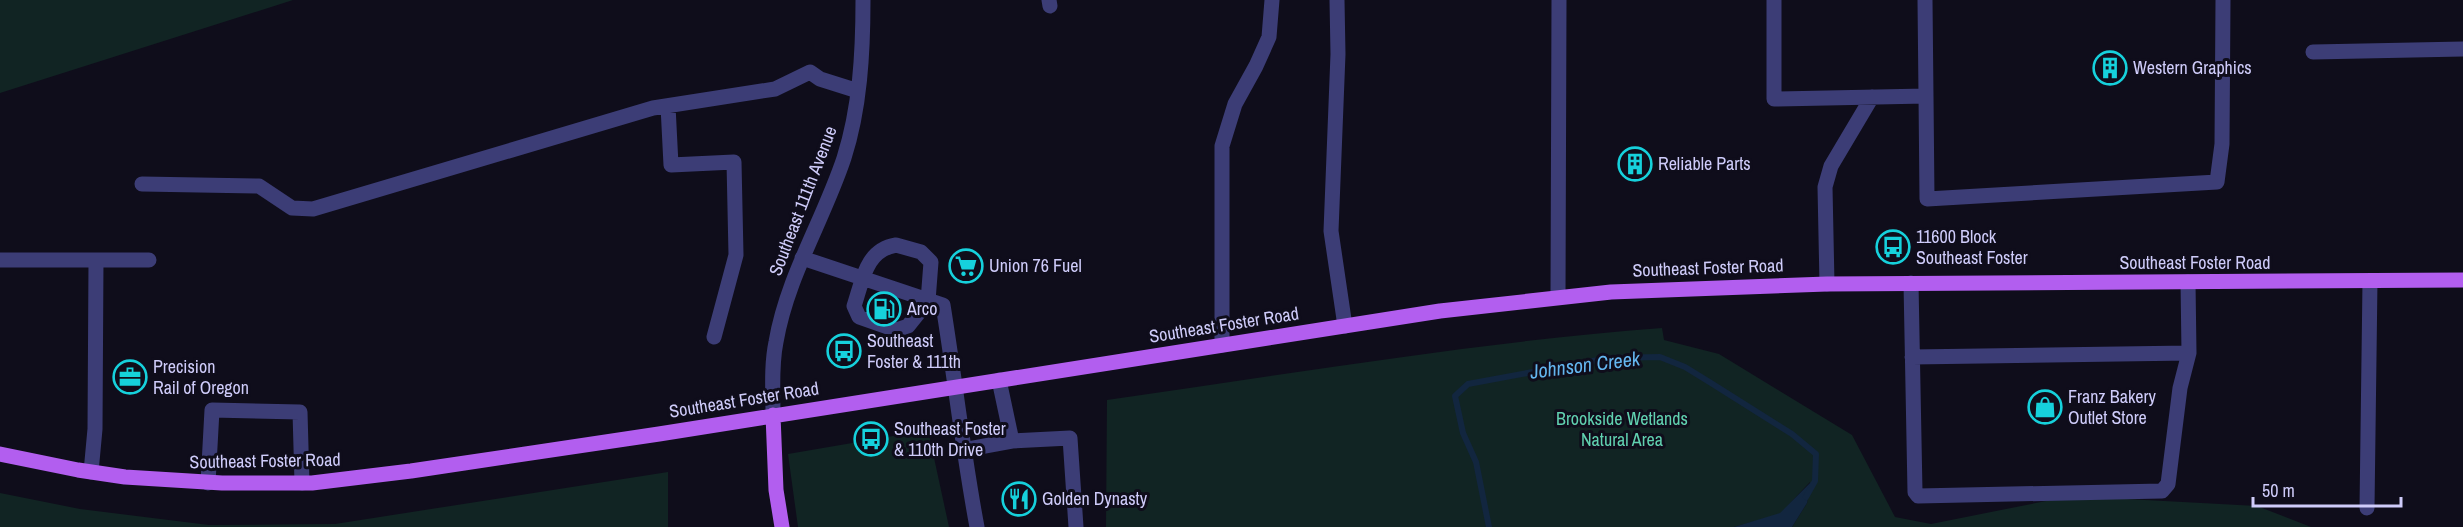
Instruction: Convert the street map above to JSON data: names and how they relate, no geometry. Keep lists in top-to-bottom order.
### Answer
{
  "streets": {
    "main road": ["Southeast Foster Road"],
    "street": ["Southeast 111th Avenue"]
  },
  "crossings": [
    ["Southeast 111th Avenue", "Southeast Foster Road"]
  ],
  "water": ["Johnson Creek"],
  "parks": ["Brookside Wetlands Natural Area"],
  "places": {
    "building": ["Western Graphics", "Reliable Parts"],
    "bus stop": ["11600 Block Southeast Foster", "Southeast Foster & 111th", "Southeast Foster & 110th Drive"],
    "supermarket": ["Union 76 Fuel"],
    "fuel station": ["Arco"],
    "office": ["Precision Rail of Oregon"],
    "shop": ["Franz Bakery Outlet Store"],
    "restaurant": ["Golden Dynasty"]
  },
  "scale_bar": "50 m"
}
